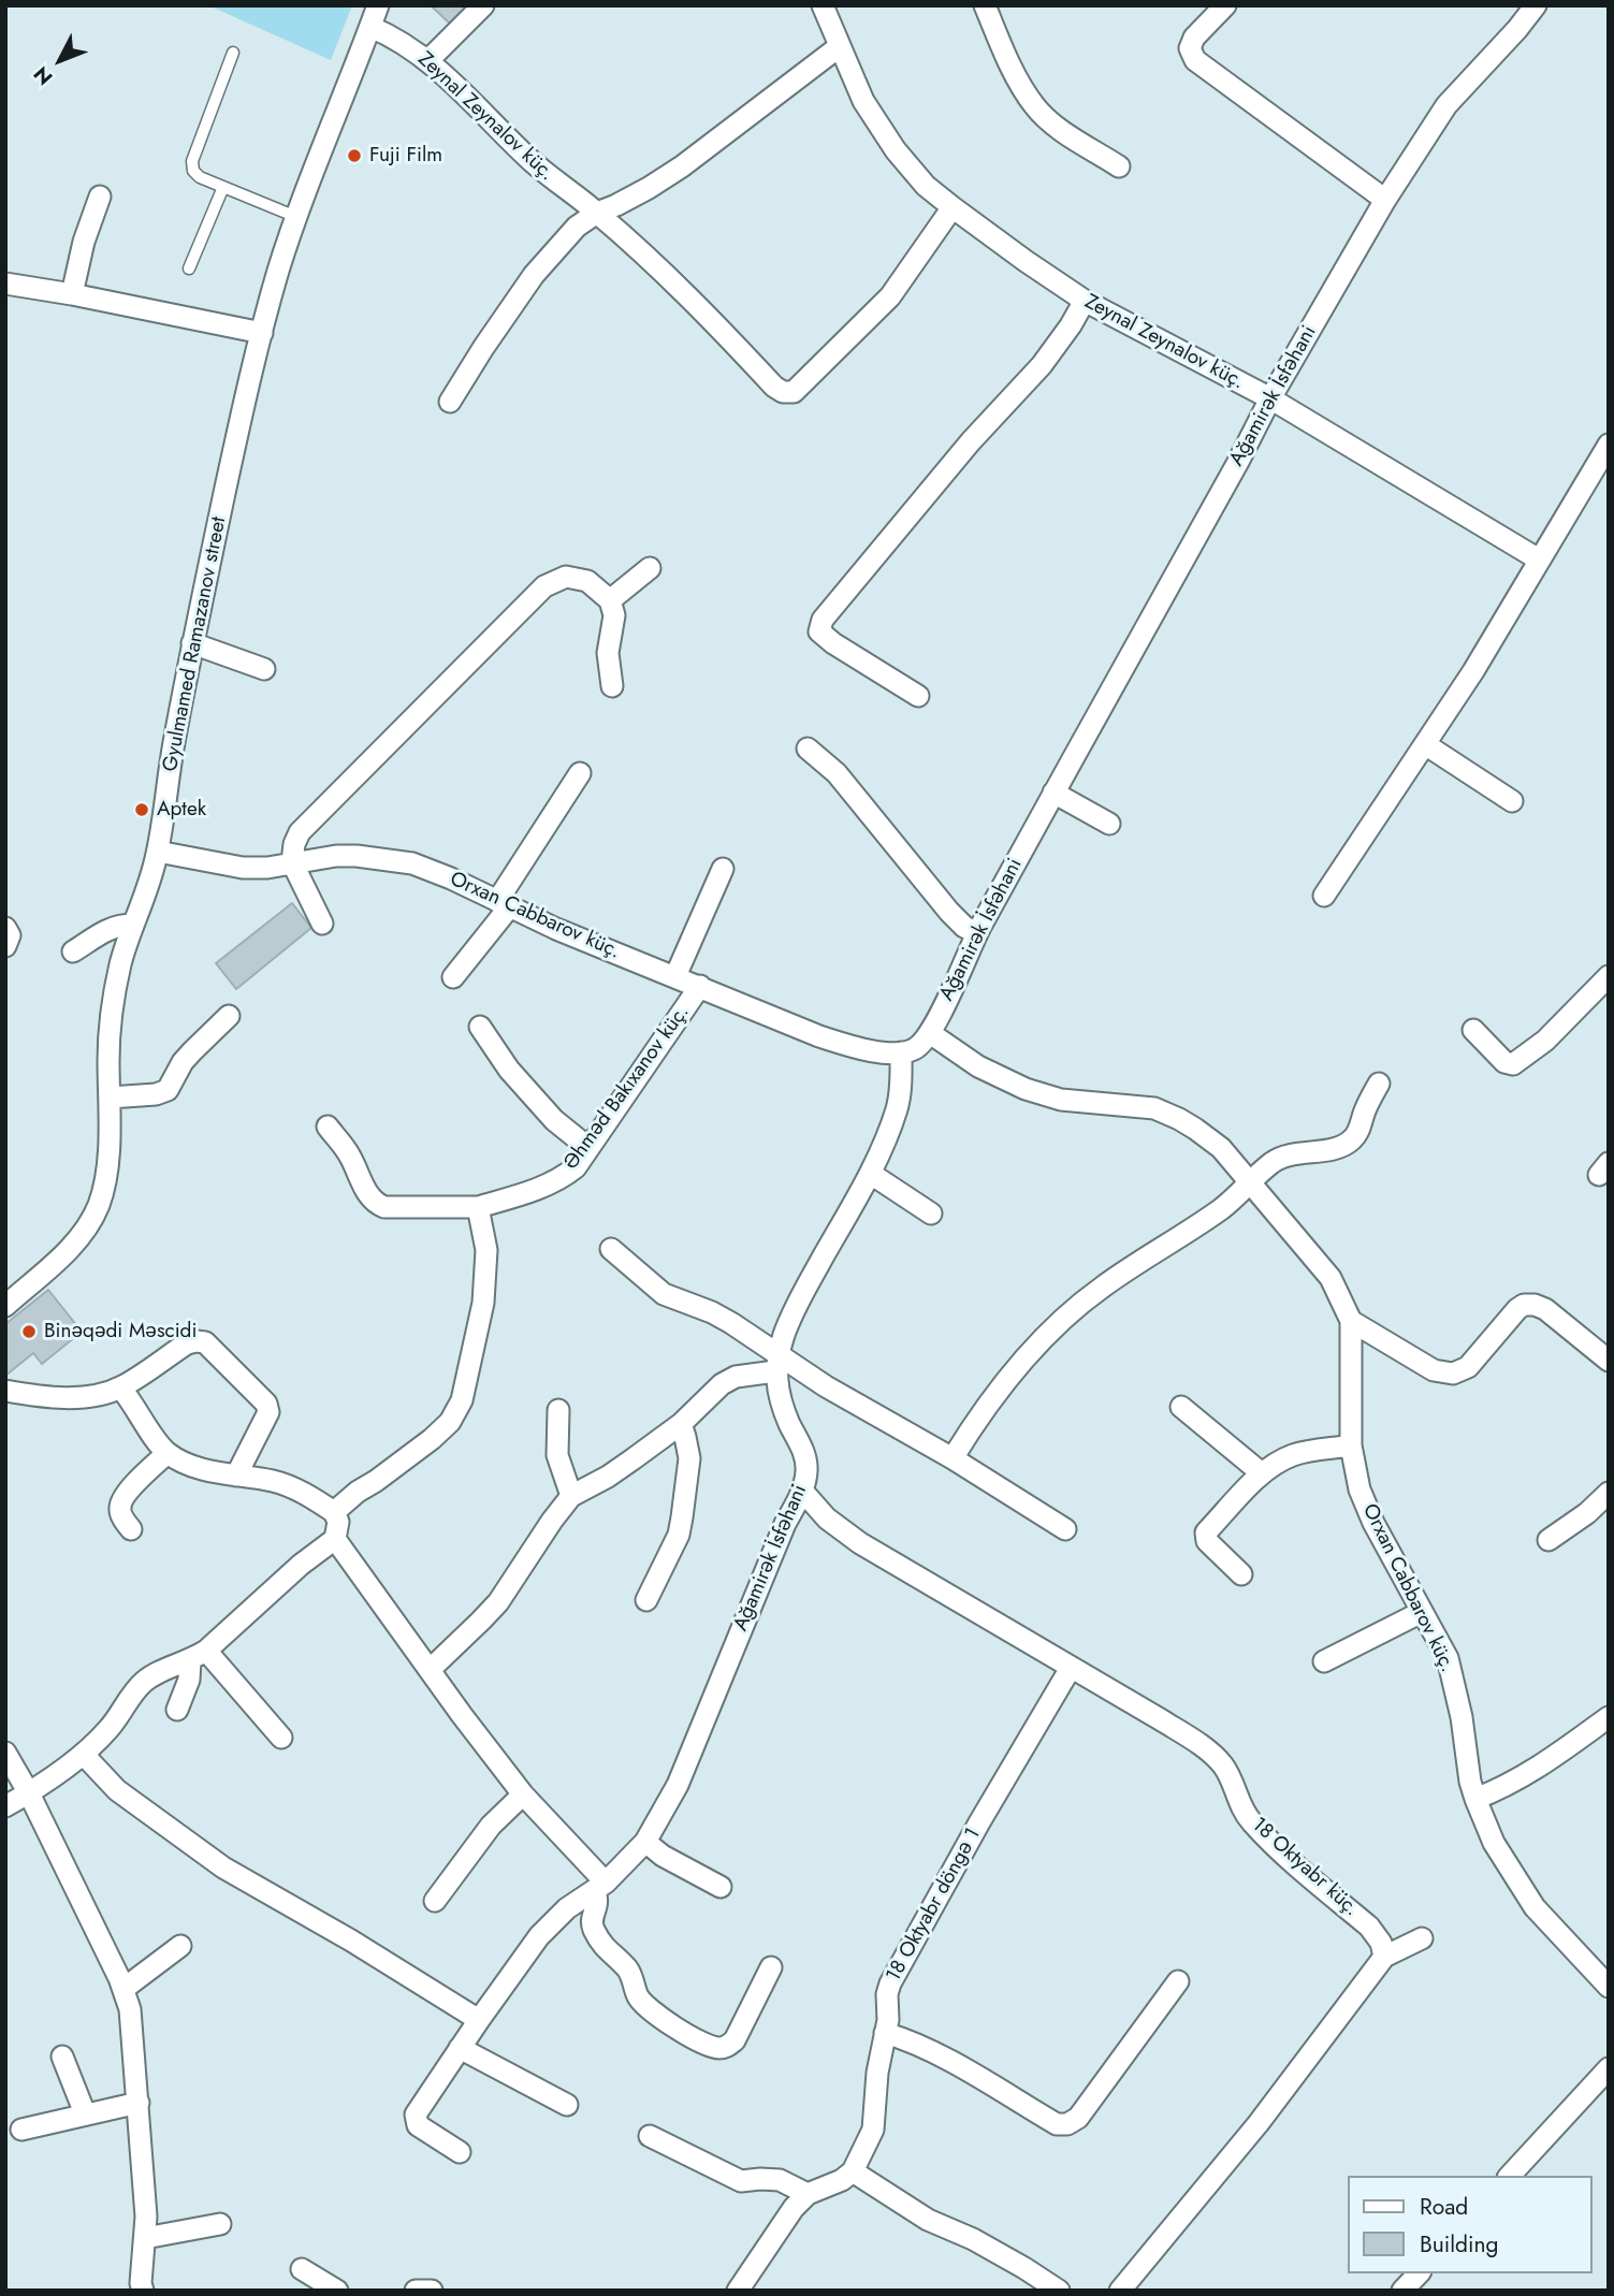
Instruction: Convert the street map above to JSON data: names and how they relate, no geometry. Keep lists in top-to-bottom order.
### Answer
{
  "streets": {
    "street": [
      "Zeynal Zeynalov küç.",
      "Ağamirək İsfəhani",
      "Gyulmamed Ramazanov street",
      "Orxan Cabbarov küç.",
      "Əhməd Bakıxanov küç.",
      "18 Oktyabr küç.",
      "18 Oktyabr döngə 1"
    ]
  },
  "crossings": [
    ["Zeynal Zeynalov küç.", "Ağamirək İsfəhani"],
    ["Zeynal Zeynalov küç.", "Gyulmamed Ramazanov street"],
    ["Ağamirək İsfəhani", "Orxan Cabbarov küç."],
    ["Ağamirək İsfəhani", "18 Oktyabr küç."],
    ["Gyulmamed Ramazanov street", "Orxan Cabbarov küç."],
    ["Orxan Cabbarov küç.", "Əhməd Bakıxanov küç."],
    ["18 Oktyabr küç.", "18 Oktyabr döngə 1"]
  ],
  "places": ["Fuji Film", "Aptek", "Binəqədi Məscidi"],
  "legend": ["Road", "Building"],
  "north": "bottom left"
}
